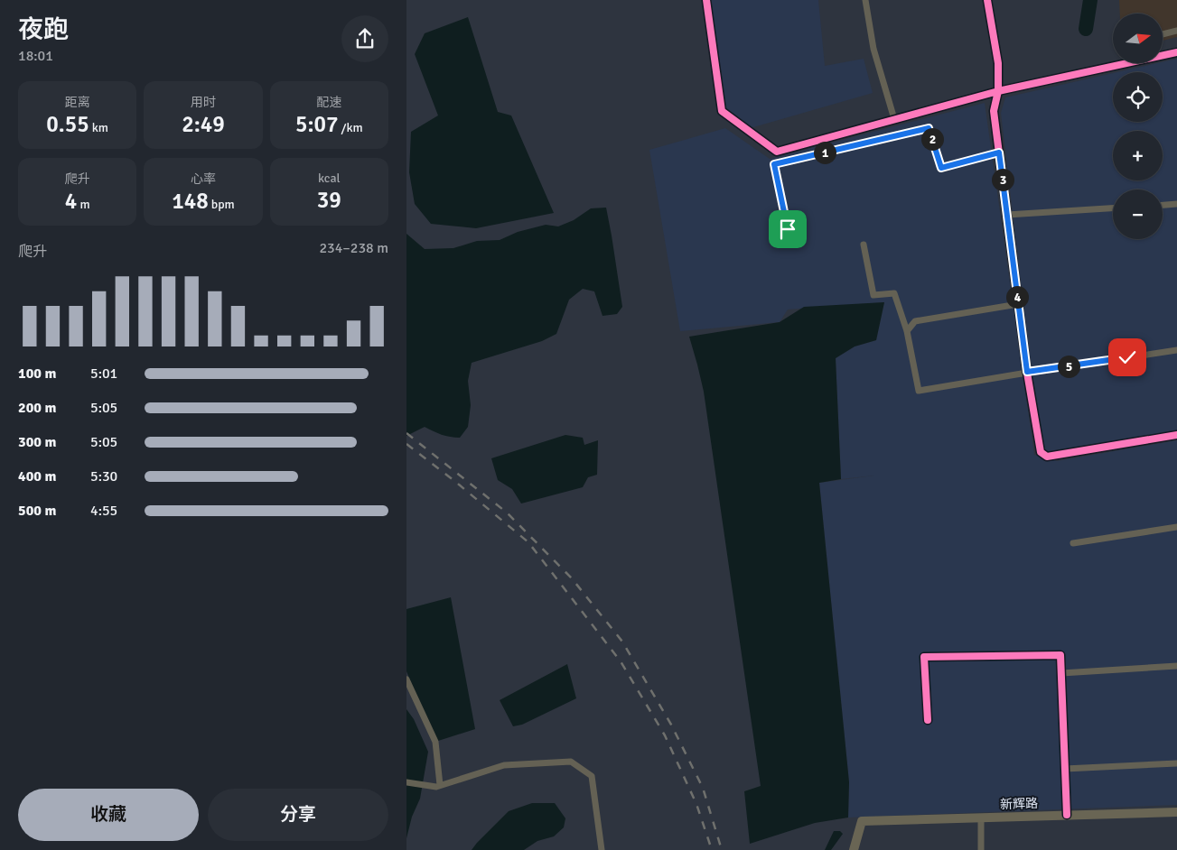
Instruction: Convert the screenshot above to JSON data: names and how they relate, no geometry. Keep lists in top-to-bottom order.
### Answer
{
  "streets": {
    "street": ["新辉路"]
  },
  "north": "right",
  "page": {
    "heading": ["夜跑", "18:01"],
    "map_buttons": ["+", "−"],
    "stats": [
      ["距离", "0.55 km"],
      ["用时", "2:49"],
      ["配速", "5:07 /km"],
      ["爬升", "4 m"],
      ["心率", "148 bpm"],
      ["kcal", "39"]
    ],
    "pins": [
      "2",
      "1",
      "3",
      "4",
      "5"
    ],
    "chart": ["爬升", "234–238 m"],
    "list": [
      {
        "name": "100 m",
        "note": "5:01"
      },
      {
        "name": "200 m",
        "note": "5:05"
      },
      {
        "name": "300 m",
        "note": "5:05"
      },
      {
        "name": "400 m",
        "note": "5:30"
      },
      {
        "name": "500 m",
        "note": "4:55"
      }
    ],
    "buttons": ["收藏", "分享"]
  }
}
